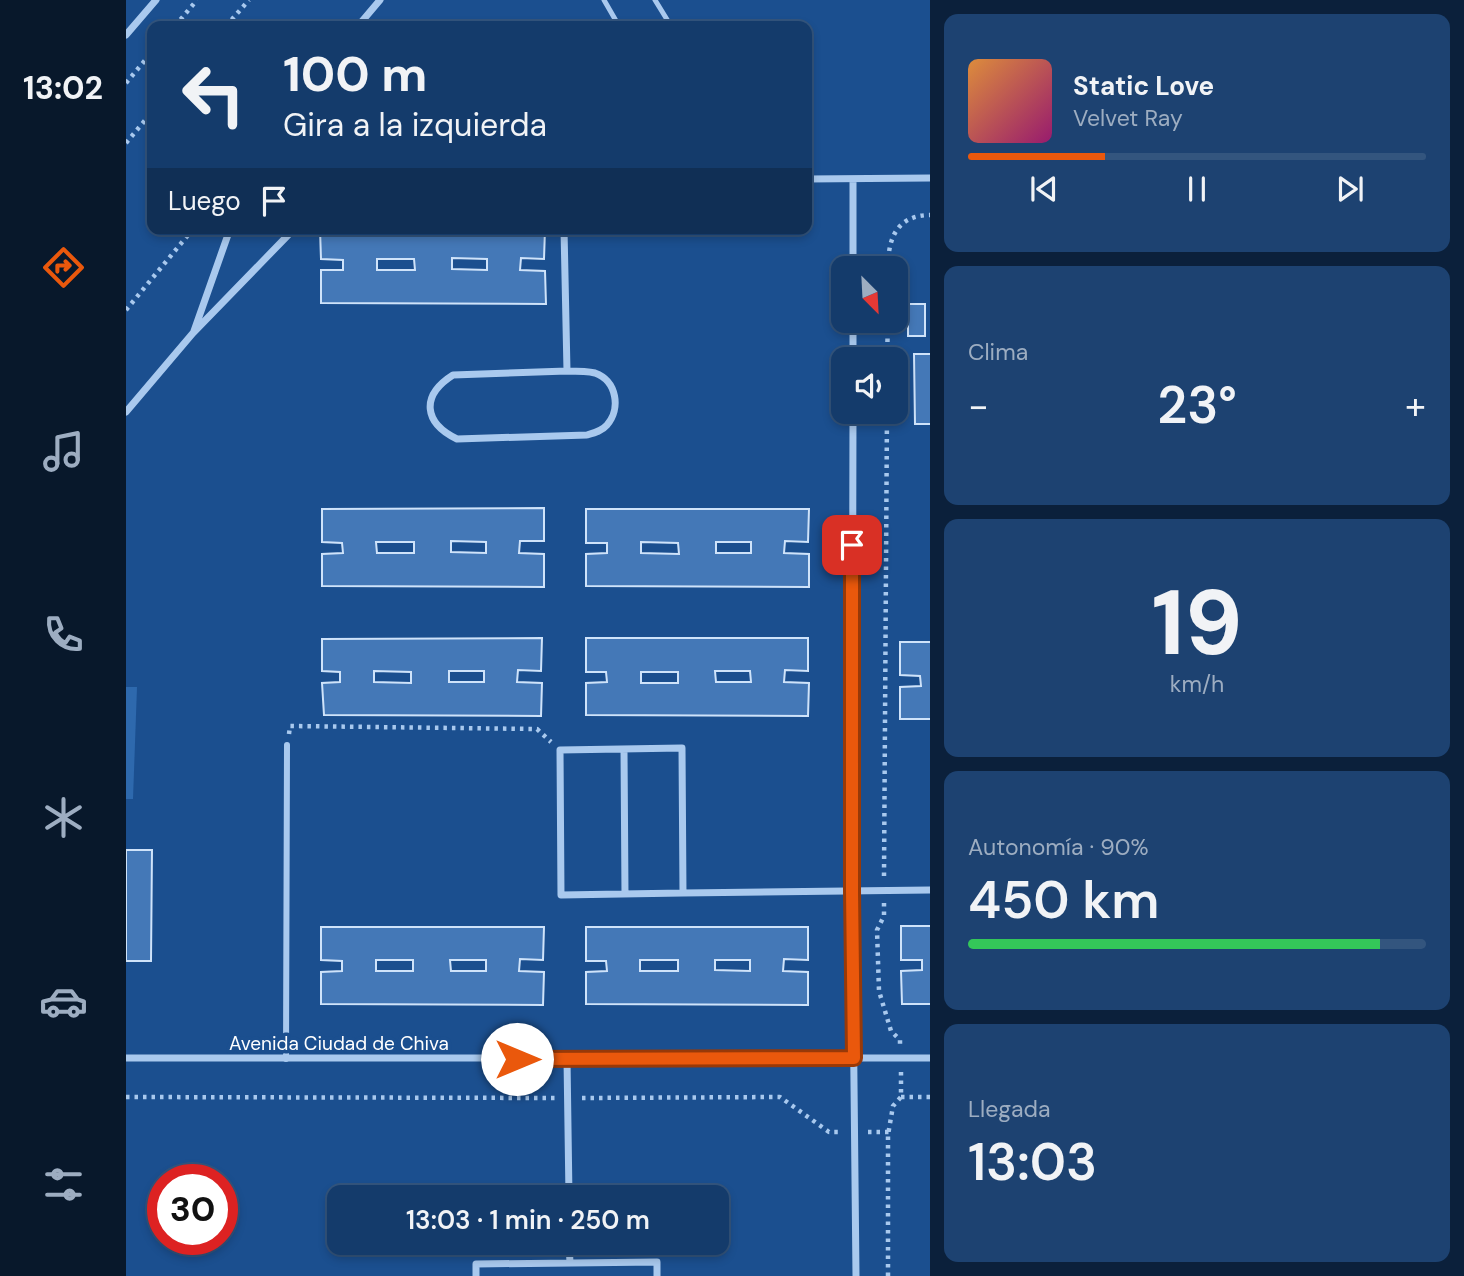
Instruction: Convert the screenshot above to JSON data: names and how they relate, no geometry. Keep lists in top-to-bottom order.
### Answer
{
  "streets": {
    "street": ["Avenida Ciudad de Chiva"]
  },
  "north": "bottom right",
  "page": {
    "tabs": "13:02",
    "turn": ["100 m", "Gira a la izquierda"],
    "song": ["Static Love", "Velvet Ray"],
    "then": "Luego",
    "tile": [
      "Clima",
      ["19", "km/h"],
      ["Autonomía · 90%", "450 km"],
      ["Llegada", "13:03"]
    ],
    "heat": ["−", "23°", "+"],
    "limit": "30",
    "trip": "13:03 · 1 min · 250 m"
  }
}
